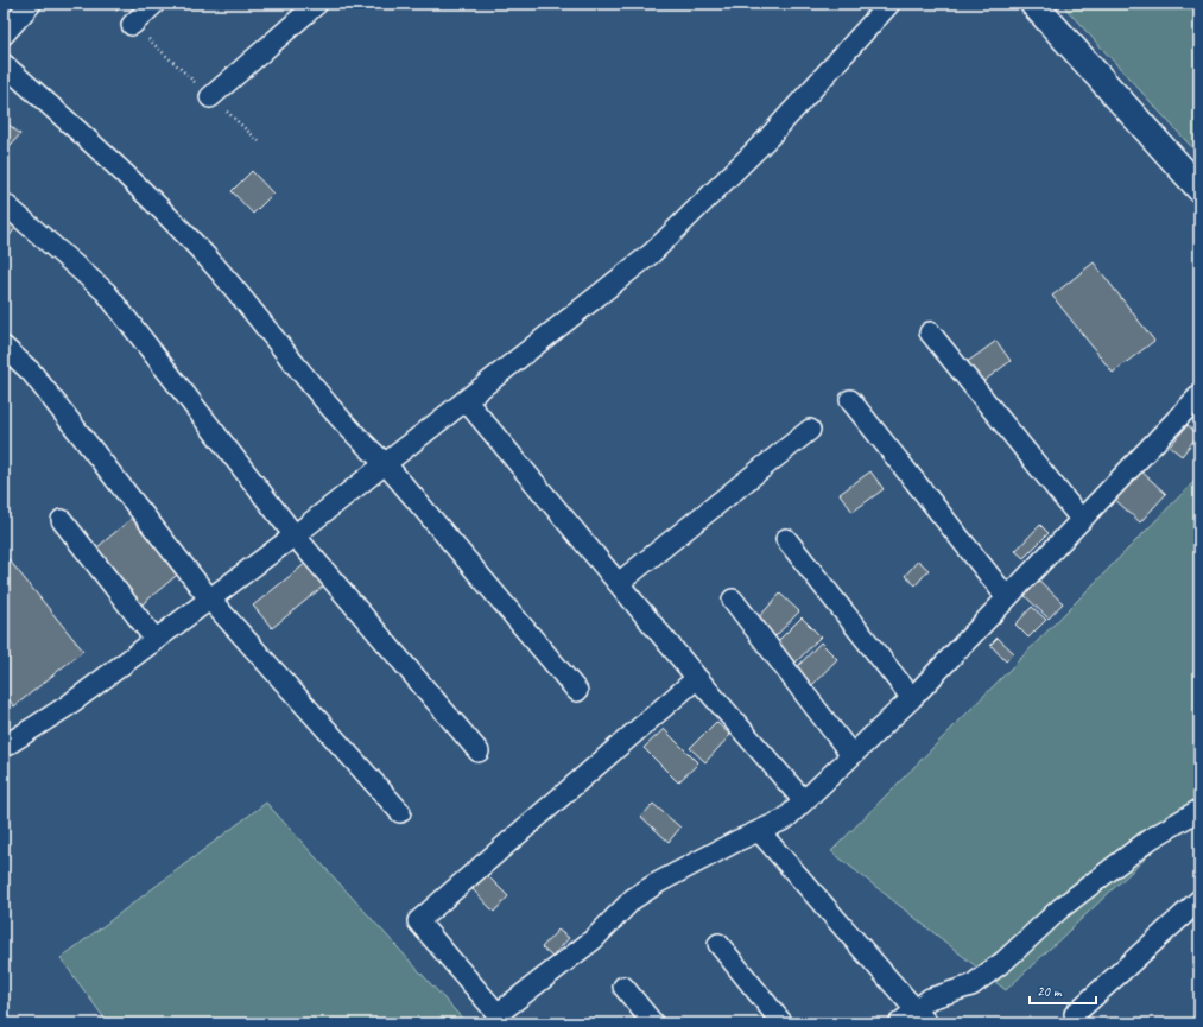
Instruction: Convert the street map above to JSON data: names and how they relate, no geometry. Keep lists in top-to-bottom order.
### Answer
{
  "scale_bar": "20 m"
}
